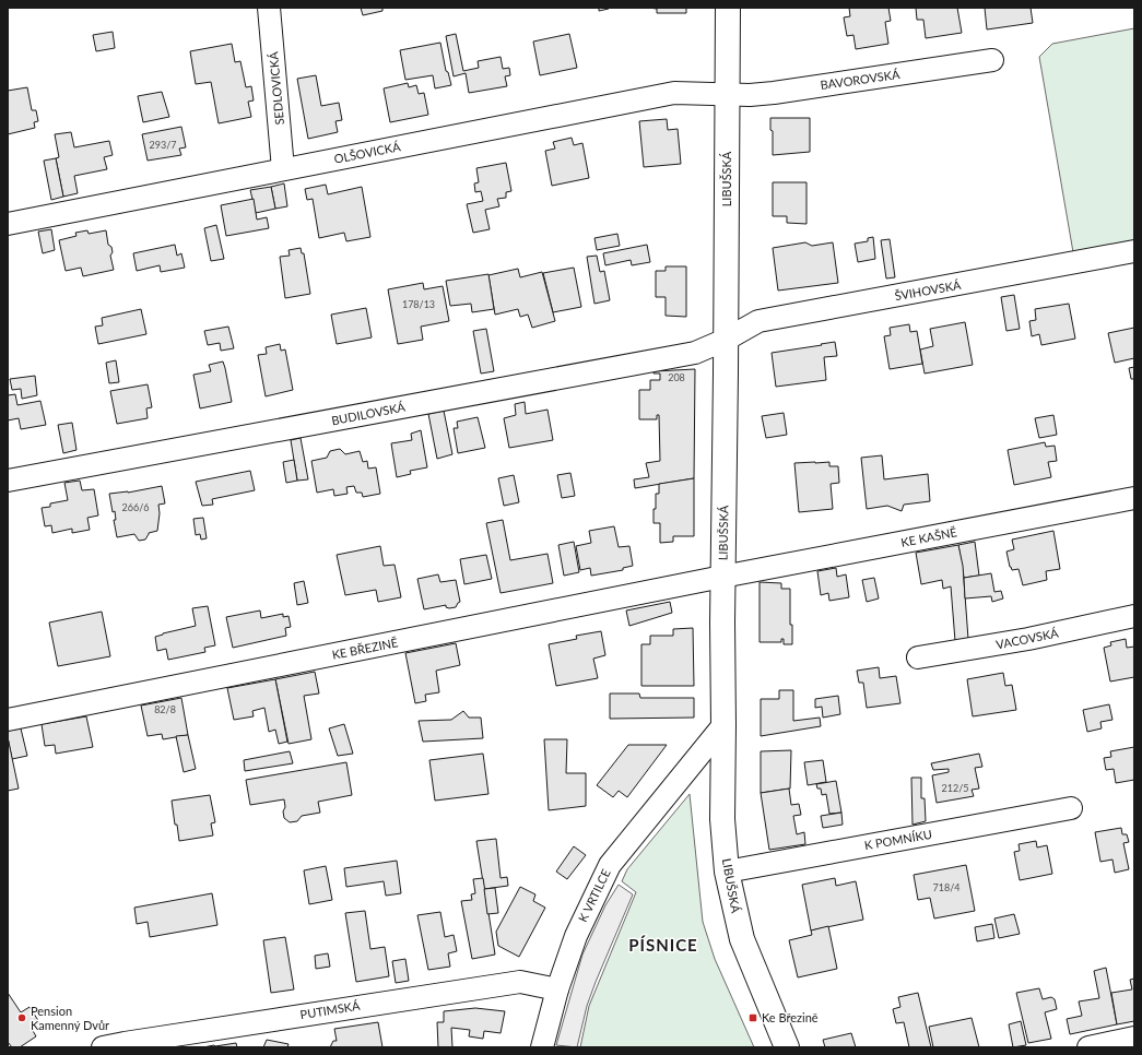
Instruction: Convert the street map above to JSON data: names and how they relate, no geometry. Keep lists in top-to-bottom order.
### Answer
{
  "streets": {
    "street": [
      "BAVOROVSKÁ",
      "SEDLOVICKÁ",
      "OLŠOVICKÁ",
      "LIBUŠSKÁ",
      "ŠVIHOVSKÁ",
      "BUDILOVSKÁ",
      "KE KAŠNĚ",
      "VACOVSKÁ",
      "KE BŘEZINĚ",
      "K POMNÍKU",
      "K VRTILCE",
      "PUTIMSKÁ"
    ]
  },
  "crossings": [
    ["BAVOROVSKÁ", "OLŠOVICKÁ"],
    ["BAVOROVSKÁ", "LIBUŠSKÁ"],
    ["SEDLOVICKÁ", "OLŠOVICKÁ"],
    ["OLŠOVICKÁ", "LIBUŠSKÁ"],
    ["LIBUŠSKÁ", "ŠVIHOVSKÁ"],
    ["LIBUŠSKÁ", "BUDILOVSKÁ"],
    ["LIBUŠSKÁ", "KE KAŠNĚ"],
    ["LIBUŠSKÁ", "KE BŘEZINĚ"],
    ["LIBUŠSKÁ", "K POMNÍKU"],
    ["LIBUŠSKÁ", "K VRTILCE"],
    ["ŠVIHOVSKÁ", "BUDILOVSKÁ"],
    ["KE KAŠNĚ", "KE BŘEZINĚ"],
    ["K VRTILCE", "PUTIMSKÁ"]
  ],
  "districts": ["PÍSNICE"],
  "places": {
    "other": ["Pension Kamenný Dvůr"],
    "transit": ["Ke Březině"]
  },
  "house_numbers": [
    "293/7",
    "178/13",
    "208",
    "266/6",
    "82/8",
    "212/5",
    "718/4"
  ]
}
